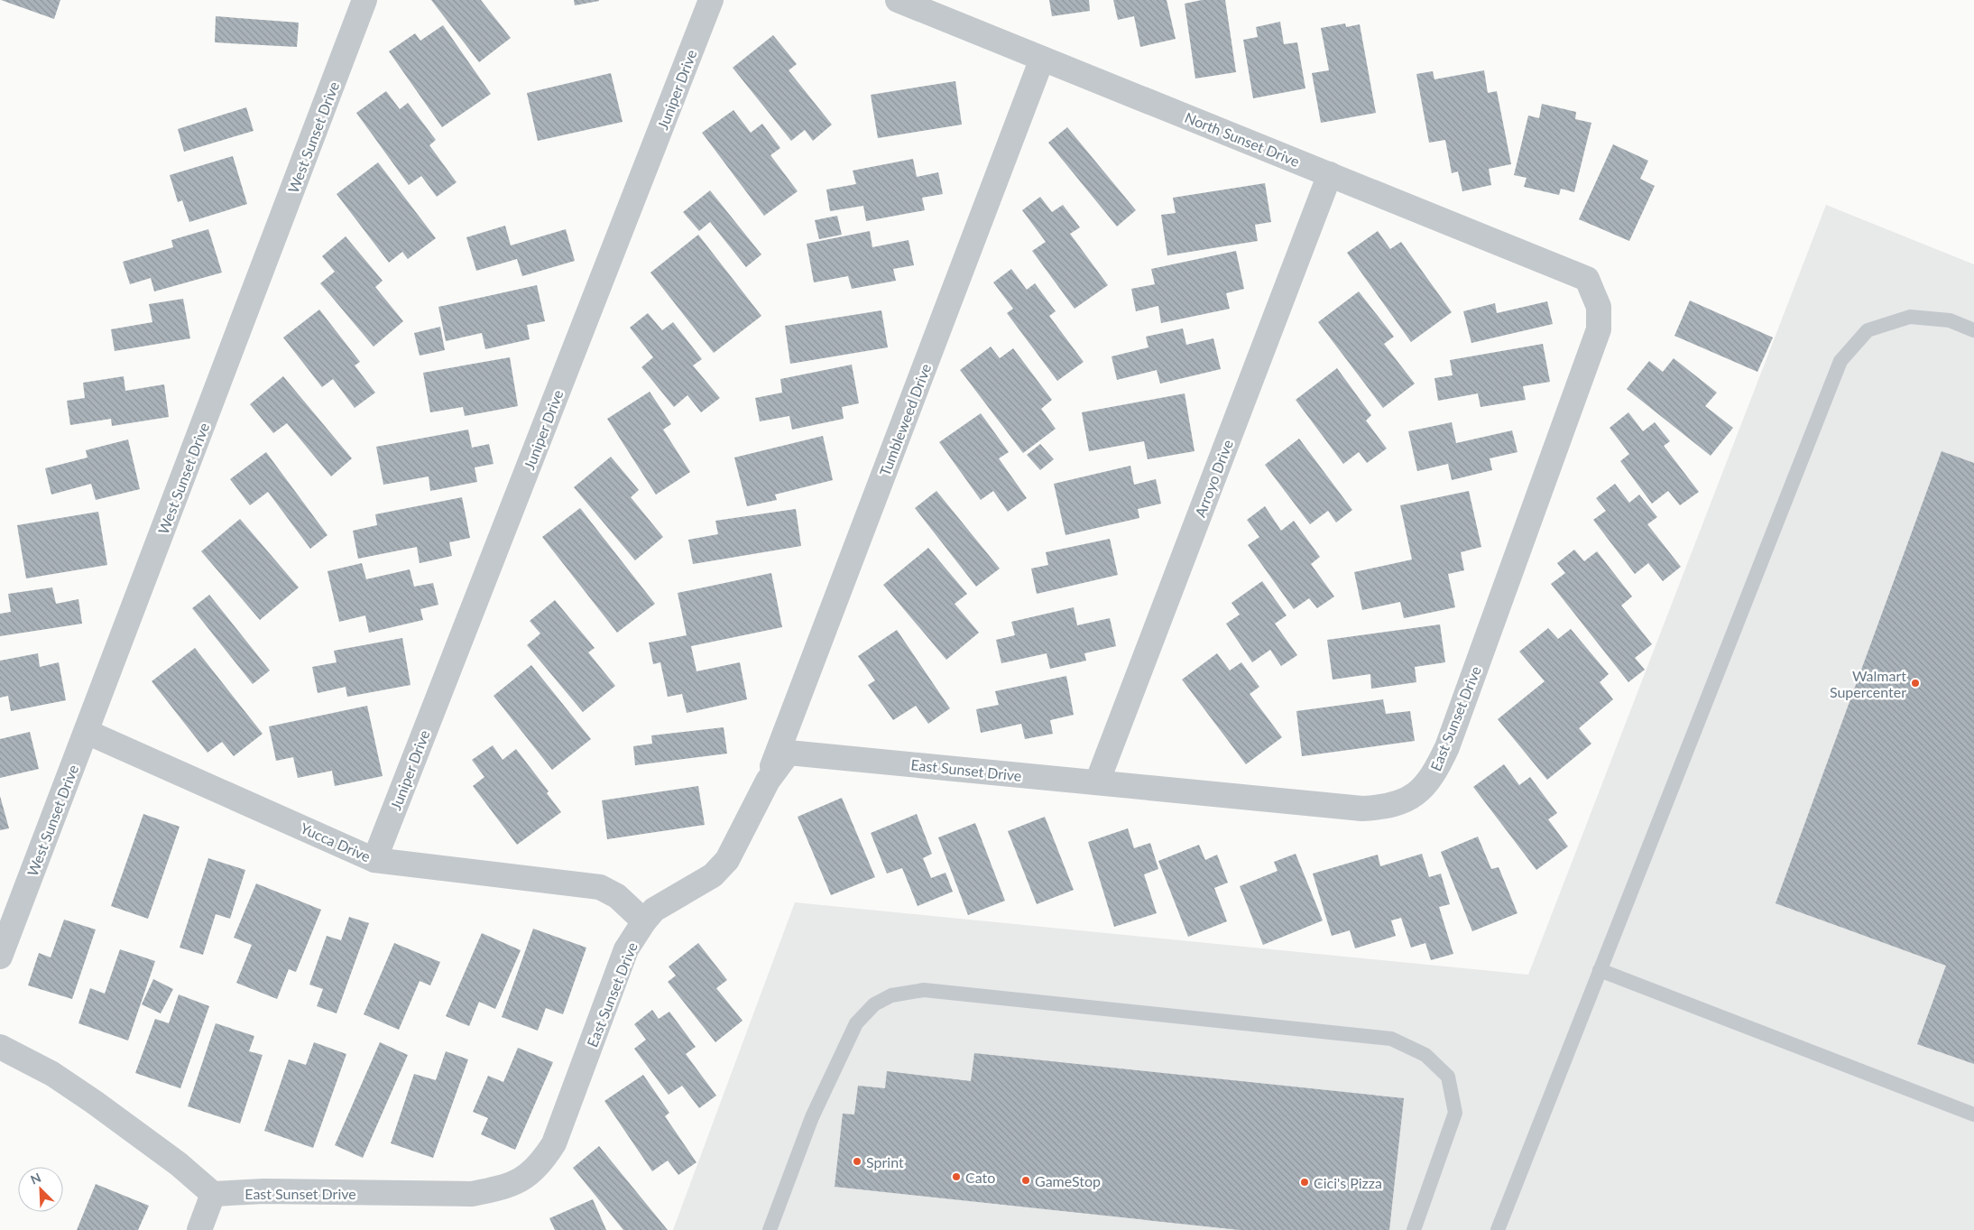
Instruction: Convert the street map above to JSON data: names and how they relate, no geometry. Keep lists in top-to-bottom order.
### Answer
{
  "streets": {
    "street": [
      "Juniper Drive",
      "West Sunset Drive",
      "North Sunset Drive",
      "Tumbleweed Drive",
      "Arroyo Drive",
      "East Sunset Drive",
      "Yucca Drive"
    ]
  },
  "crossings": [
    ["Juniper Drive", "Yucca Drive"],
    ["West Sunset Drive", "Yucca Drive"],
    ["North Sunset Drive", "Tumbleweed Drive"],
    ["North Sunset Drive", "Arroyo Drive"],
    ["North Sunset Drive", "East Sunset Drive"],
    ["Tumbleweed Drive", "East Sunset Drive"],
    ["Arroyo Drive", "East Sunset Drive"],
    ["East Sunset Drive", "Yucca Drive"]
  ],
  "places": [
    "Walmart Supercenter",
    "Sprint",
    "Cato",
    "GameStop",
    "Cici's Pizza"
  ],
  "north": "top left"
}
